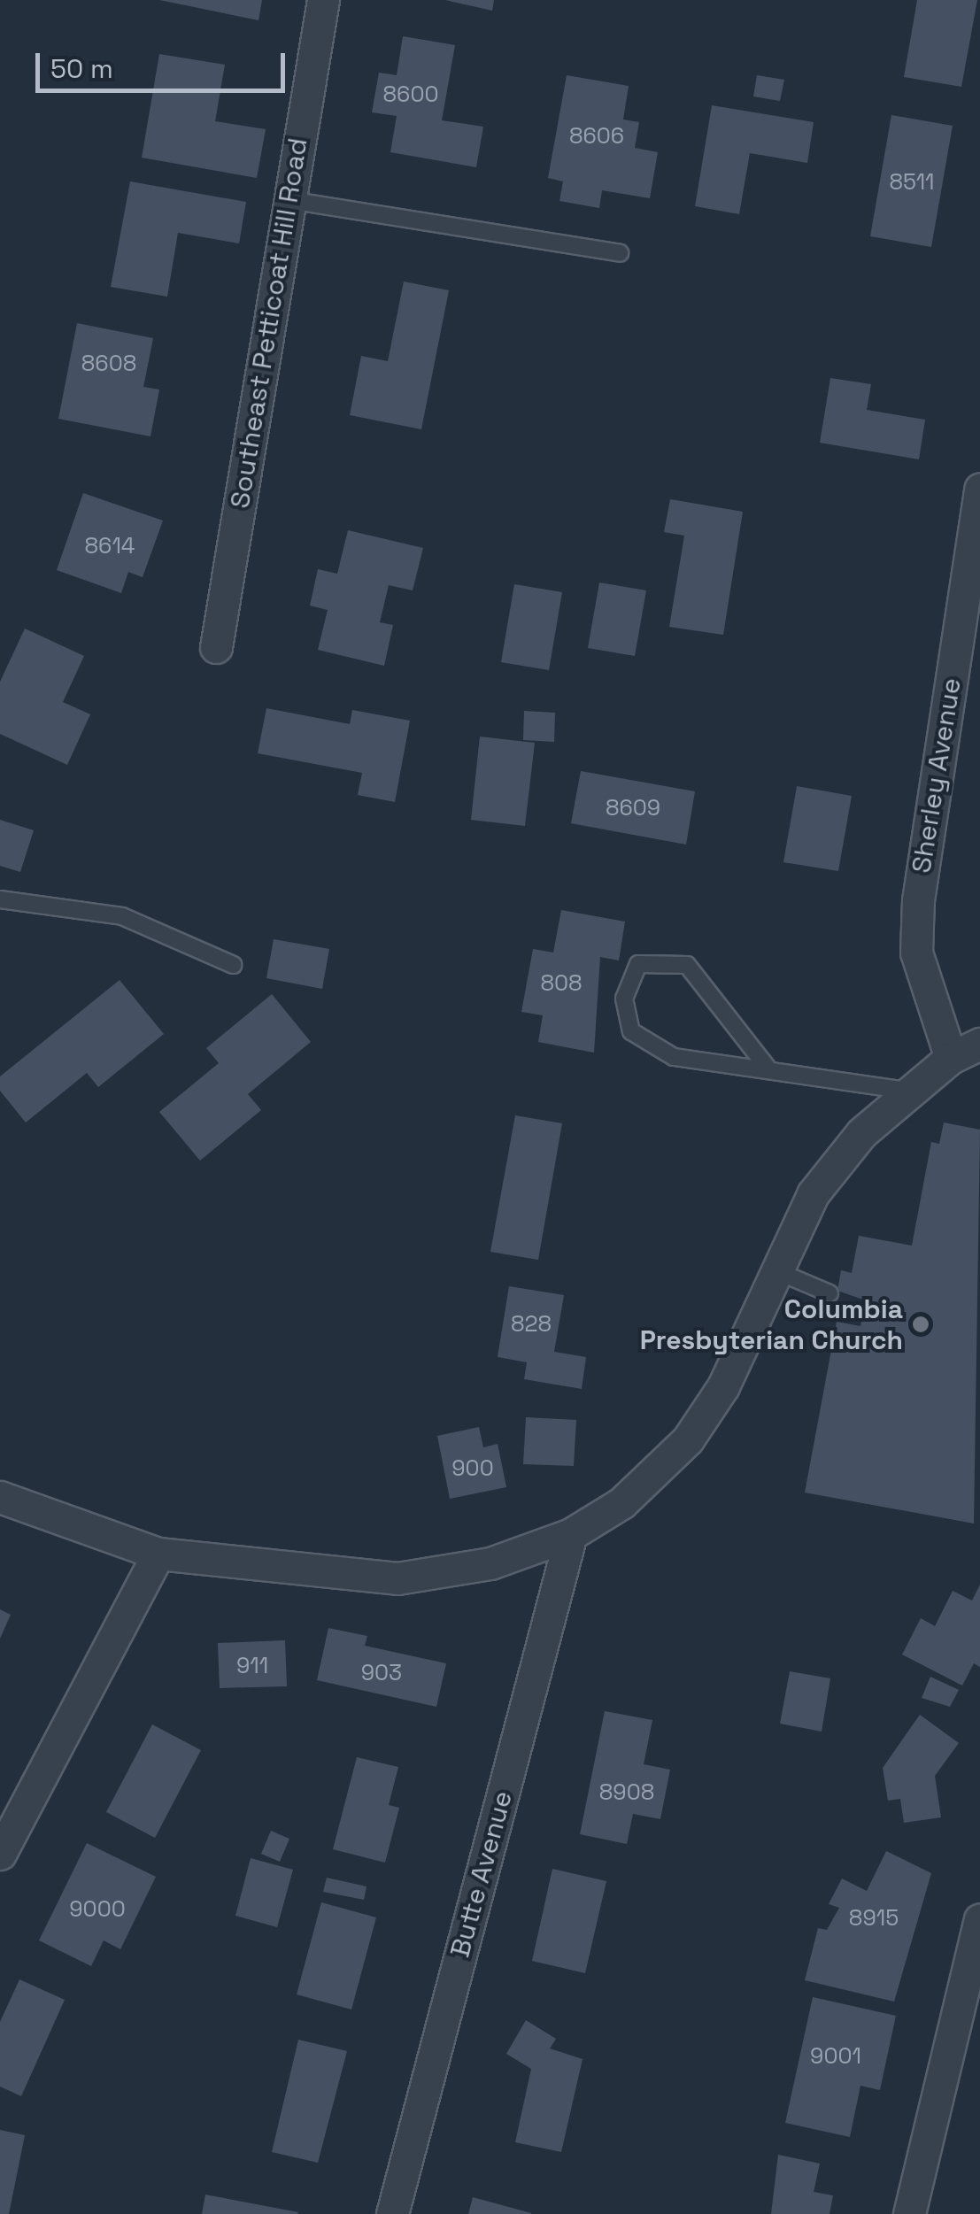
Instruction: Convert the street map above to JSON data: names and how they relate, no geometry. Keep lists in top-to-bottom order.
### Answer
{
  "streets": {
    "street": ["Southeast Petticoat Hill Road", "Sherley Avenue", "Butte Avenue"]
  },
  "places": ["Columbia Presbyterian Church"],
  "house_numbers": [
    "8600",
    "8606",
    "8511",
    "8608",
    "8614",
    "8609",
    "808",
    "828",
    "900",
    "911",
    "903",
    "8908",
    "9000",
    "8915",
    "9001"
  ],
  "scale_bar": "50 m"
}
